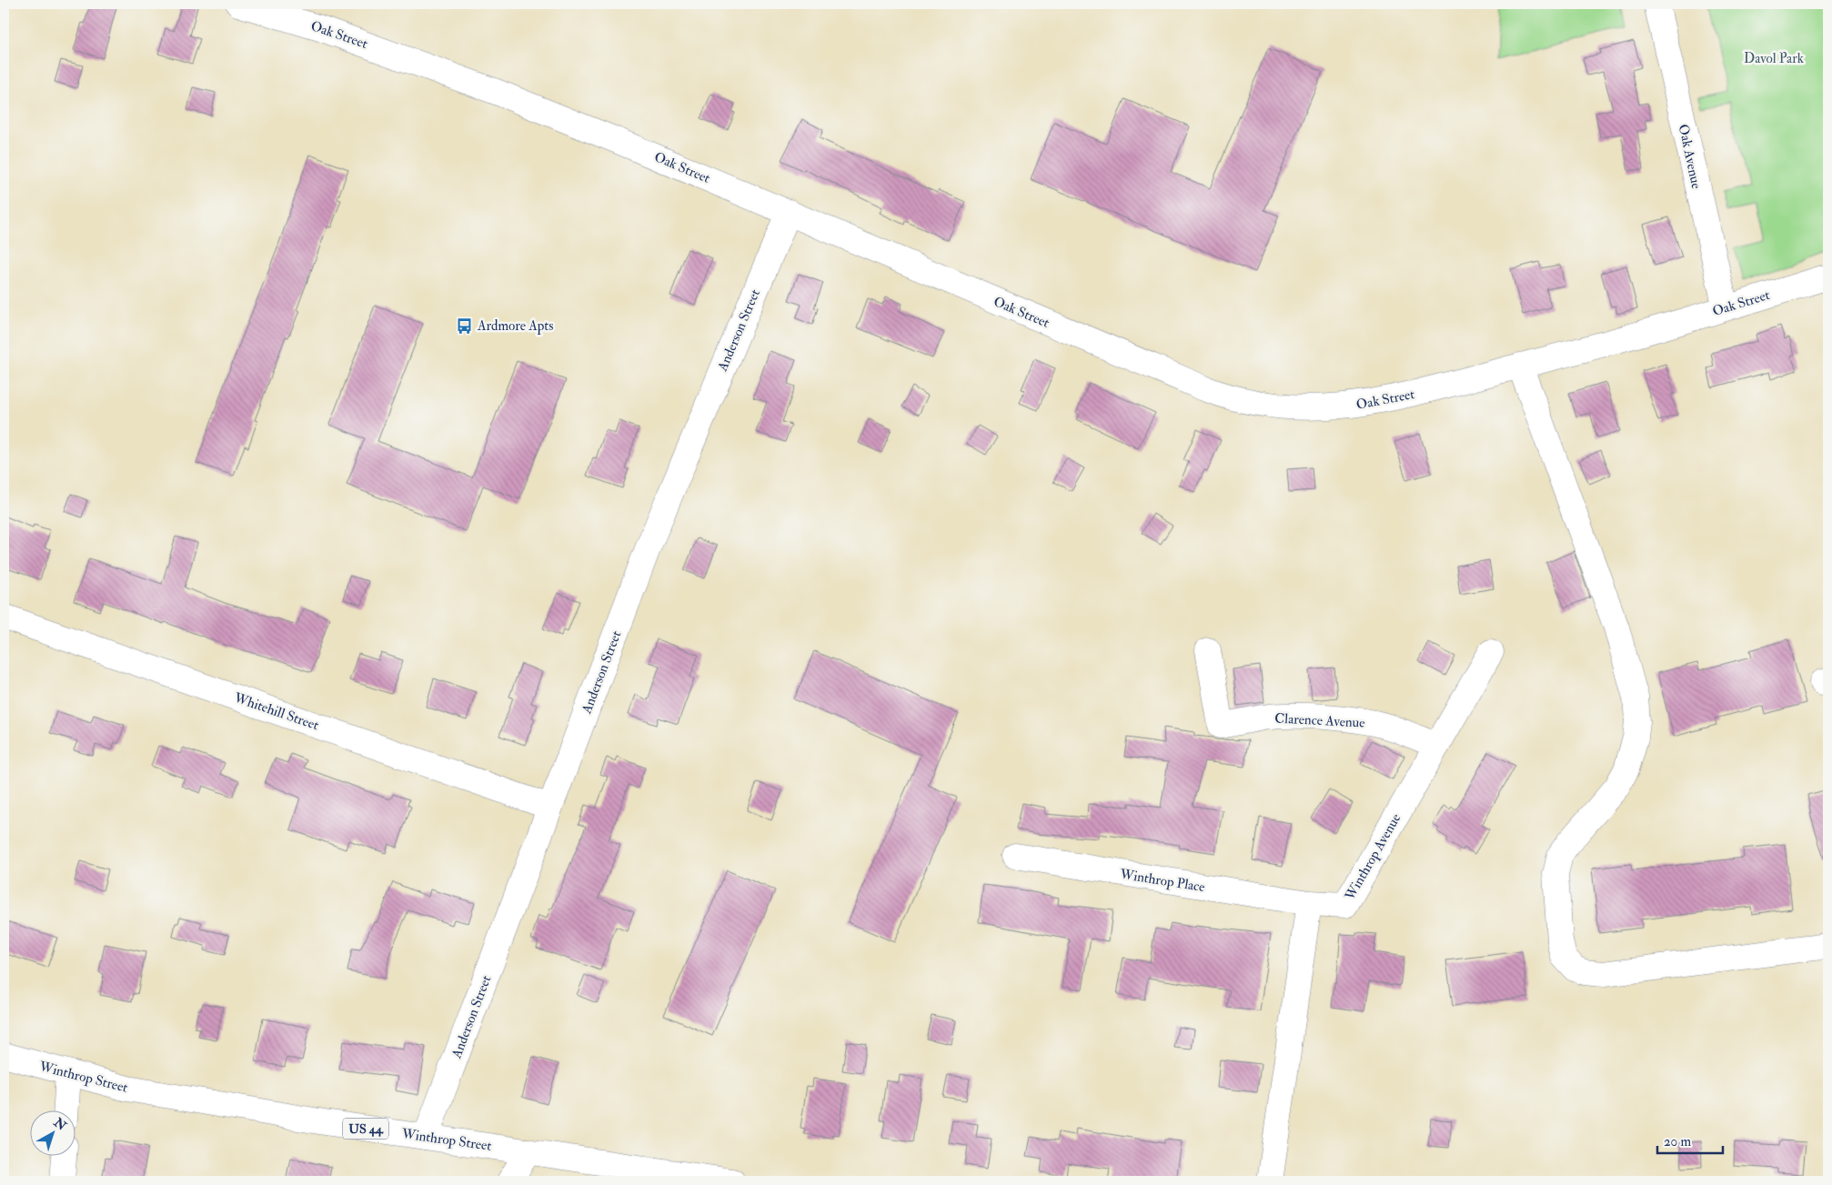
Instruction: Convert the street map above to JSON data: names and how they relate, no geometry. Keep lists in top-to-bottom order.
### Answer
{
  "streets": {
    "main road": [
      "Oak Street",
      "Oak Avenue",
      "Anderson Street",
      "Whitehill Street",
      "Clarence Avenue",
      "Winthrop Avenue",
      "Winthrop Place",
      "Winthrop Street",
      "US 44"
    ]
  },
  "crossings": [
    ["Oak Street", "Oak Avenue"],
    ["Oak Street", "Anderson Street"],
    ["Anderson Street", "Whitehill Street"],
    ["Anderson Street", "Winthrop Street"],
    ["Clarence Avenue", "Winthrop Avenue"],
    ["Winthrop Avenue", "Winthrop Place"]
  ],
  "parks": ["Davol Park"],
  "places": {
    "bus stop": ["Ardmore Apts"]
  },
  "scale_bar": "20 m",
  "north": "top right"
}
